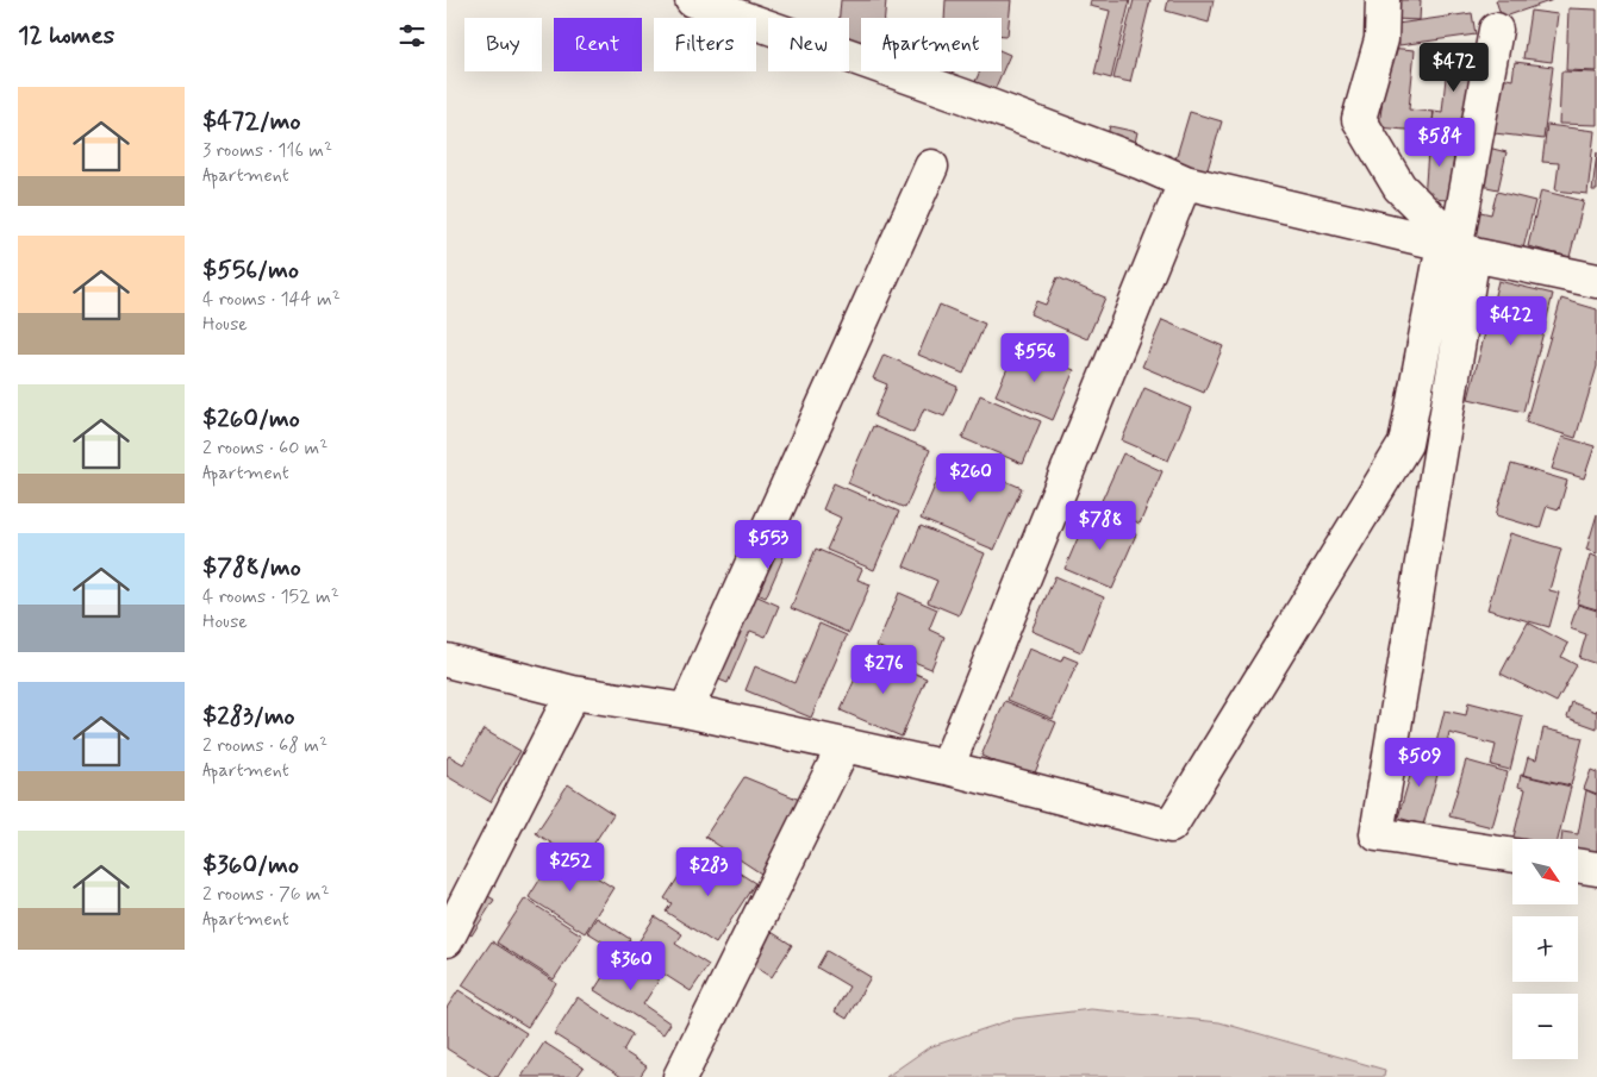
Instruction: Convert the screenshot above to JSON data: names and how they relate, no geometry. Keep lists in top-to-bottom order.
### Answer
{
  "north": "bottom right",
  "page": {
    "heading": "12 homes",
    "chip": [
      "Buy",
      "Rent",
      "Filters",
      "New",
      "Apartment"
    ],
    "price": [
      "$472",
      "$584",
      "$422",
      "$556",
      "$260",
      "$788",
      "$553",
      "$276",
      "$509",
      "$252",
      "$283",
      "$360"
    ],
    "list": [
      {
        "name": "$472/mo",
        "note": "3 rooms · 116 m² · Apartment"
      },
      {
        "name": "$556/mo",
        "note": "4 rooms · 144 m² · House"
      },
      {
        "name": "$260/mo",
        "note": "2 rooms · 60 m² · Apartment"
      },
      {
        "name": "$788/mo",
        "note": "4 rooms · 152 m² · House"
      },
      {
        "name": "$283/mo",
        "note": "2 rooms · 68 m² · Apartment"
      },
      {
        "name": "$360/mo",
        "note": "2 rooms · 76 m² · Apartment"
      }
    ],
    "map_buttons": ["+", "−"]
  }
}
